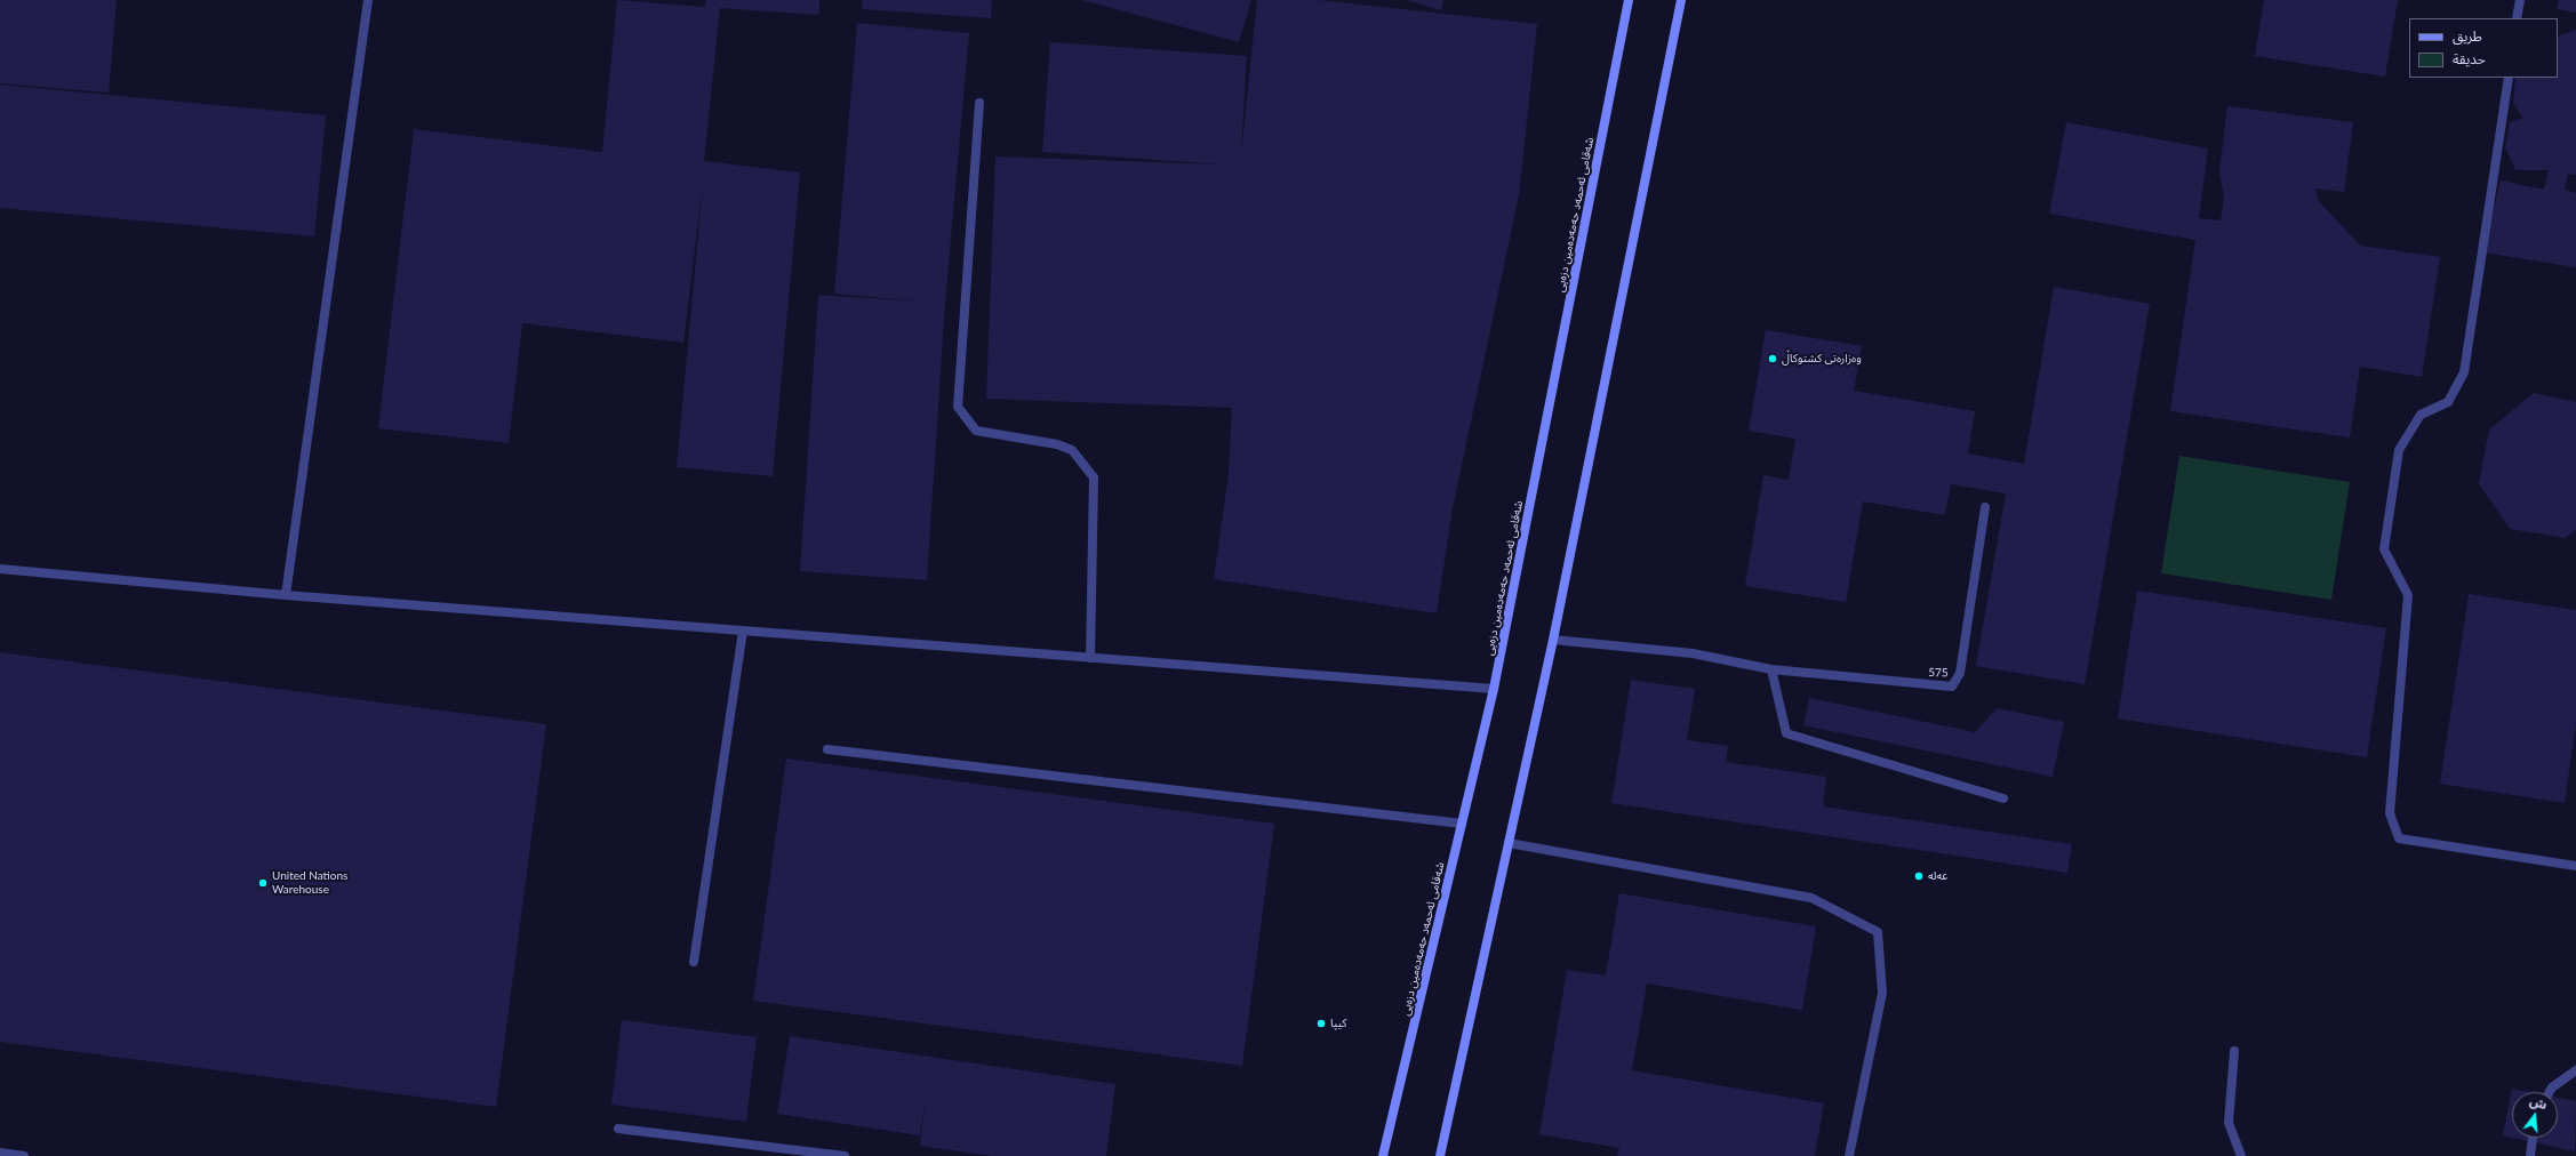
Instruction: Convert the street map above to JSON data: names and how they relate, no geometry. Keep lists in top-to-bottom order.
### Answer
{
  "streets": {
    "street": ["شەقامی ئەحمەد حەمەدەمین دزەیی", "575"]
  },
  "places": [
    "وەزارەتی کشتوکاڵ",
    "عەلە",
    "United Nations Warehouse",
    "كيپا"
  ],
  "legend": ["طريق", "حديقة"],
  "north": "top"
}
